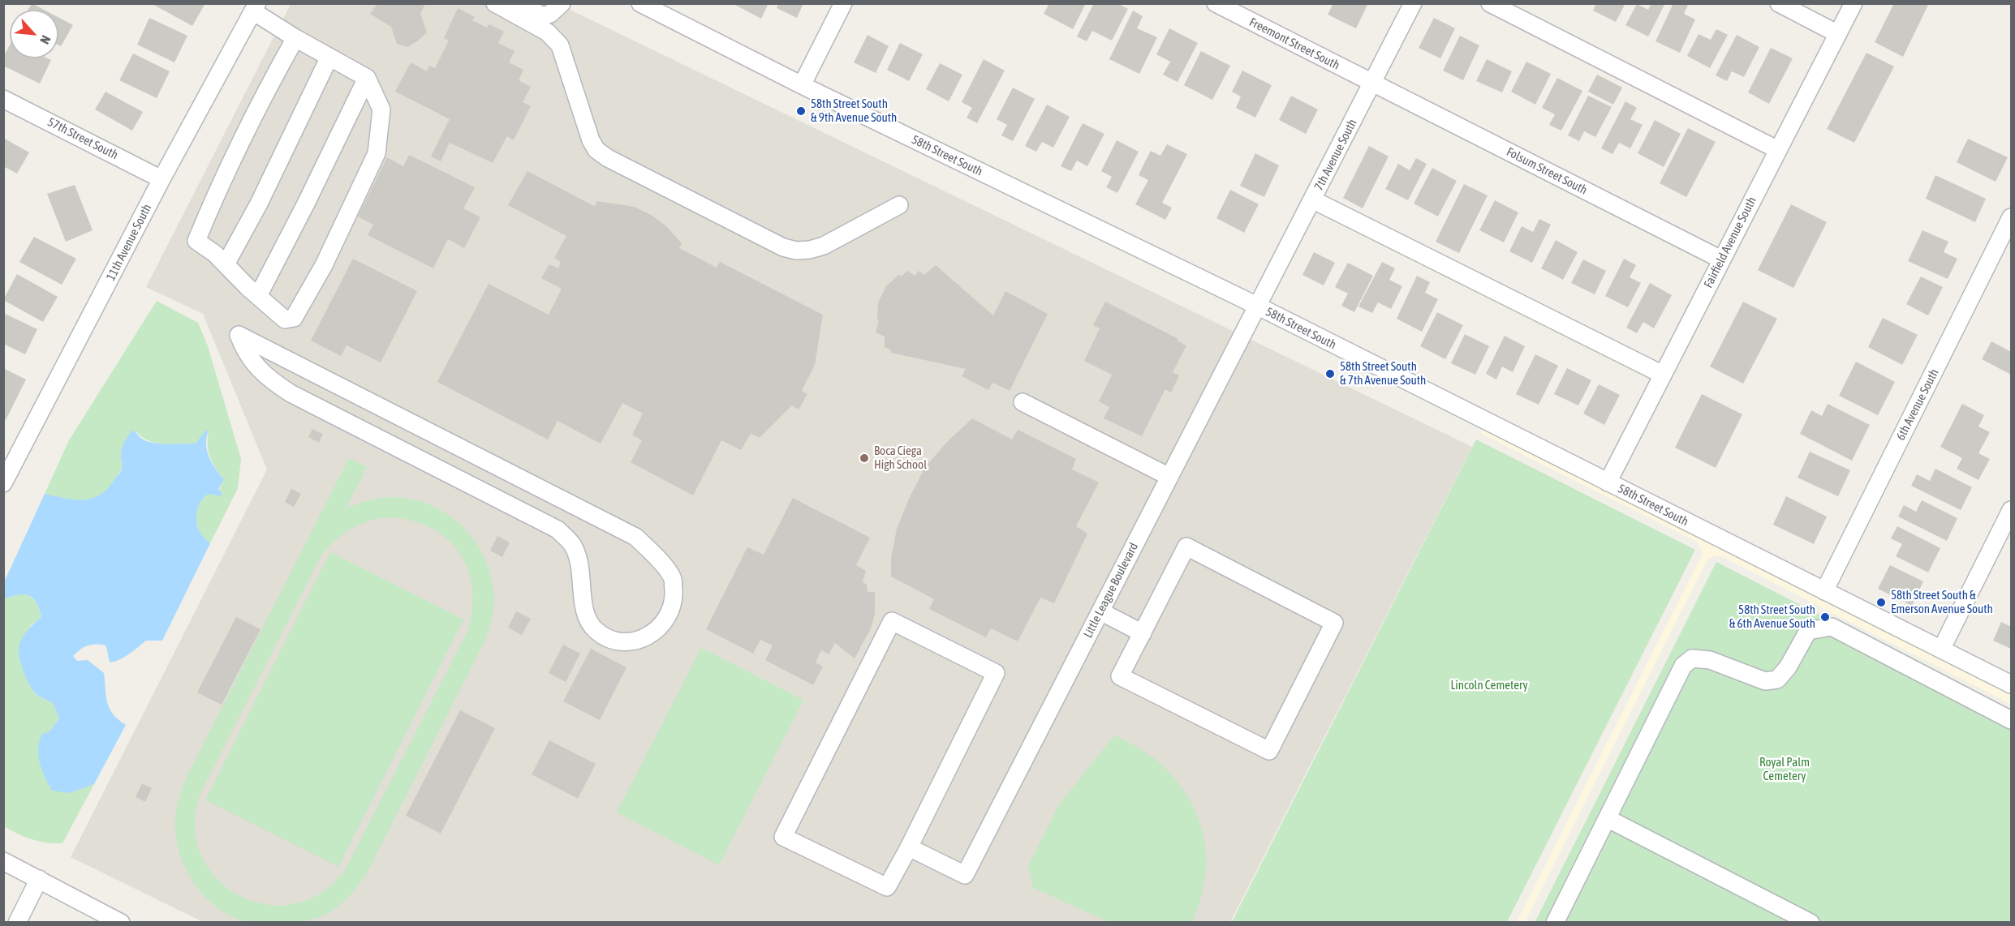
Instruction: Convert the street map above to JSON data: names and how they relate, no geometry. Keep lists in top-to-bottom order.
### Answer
{
  "streets": {
    "street": [
      "Freemont Street South",
      "57th Street South",
      "7th Avenue South",
      "58th Street South",
      "Folsum Street South",
      "11th Avenue South",
      "Fairfield Avenue South",
      "6th Avenue South",
      "Little League Boulevard"
    ]
  },
  "crossings": [
    ["Freemont Street South", "7th Avenue South"],
    ["Freemont Street South", "Folsum Street South"],
    ["57th Street South", "11th Avenue South"],
    ["7th Avenue South", "58th Street South"],
    ["7th Avenue South", "Folsum Street South"],
    ["7th Avenue South", "Little League Boulevard"],
    ["58th Street South", "Fairfield Avenue South"],
    ["58th Street South", "6th Avenue South"],
    ["58th Street South", "Little League Boulevard"],
    ["Folsum Street South", "Fairfield Avenue South"]
  ],
  "parks": ["Lincoln Cemetery", "Royal Palm Cemetery"],
  "places": [
    "58th Street South & 9th Avenue South",
    "58th Street South & 7th Avenue South",
    "Boca Ciega High School",
    "58th Street South & Emerson Avenue South",
    "58th Street South & 6th Avenue South"
  ],
  "north": "bottom right"
}
